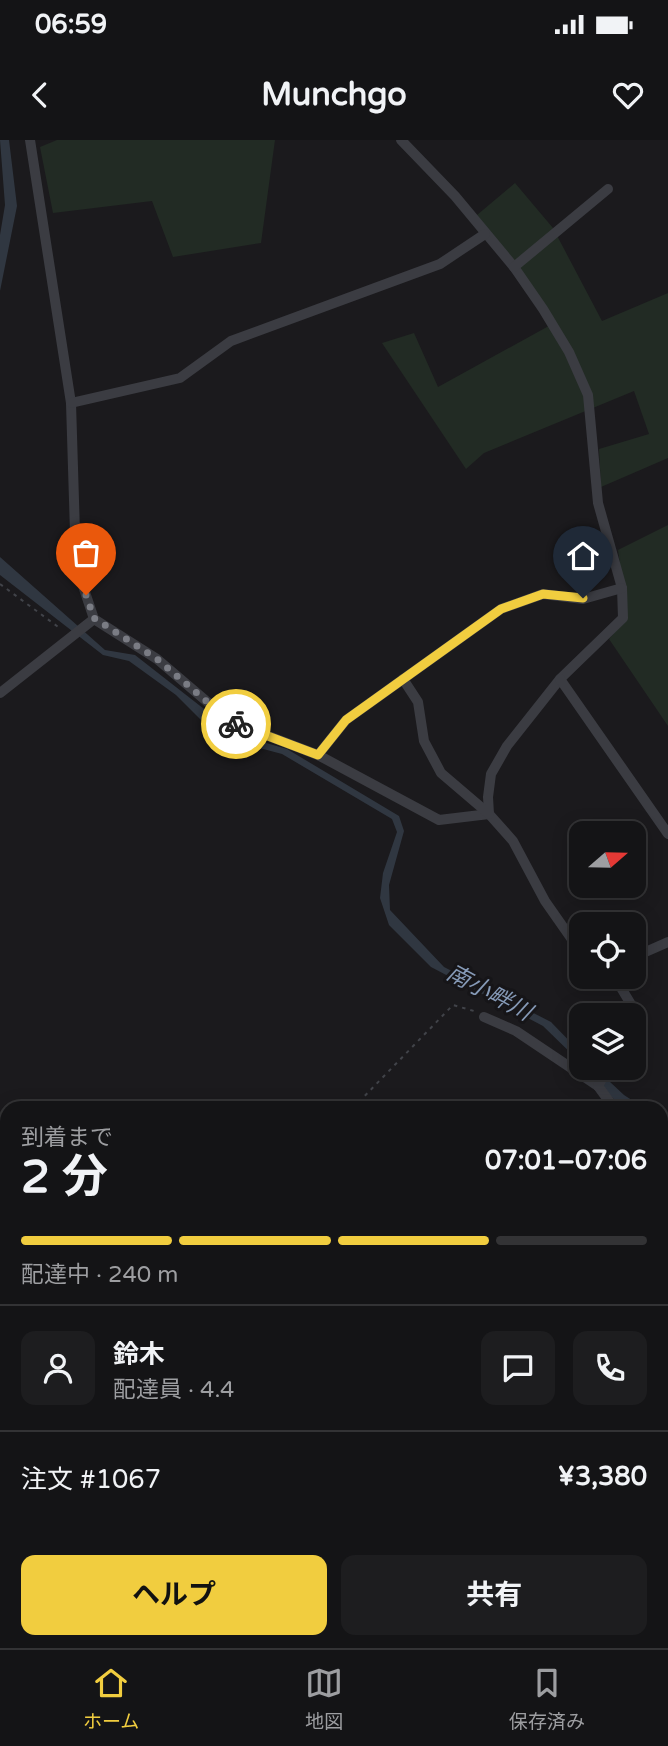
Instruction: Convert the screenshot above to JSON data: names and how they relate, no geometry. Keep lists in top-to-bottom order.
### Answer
{
  "water": ["南小畔川"],
  "north": "right",
  "page": {
    "status": "06:59",
    "header": "Munchgo",
    "heading": ["2 分", "到着まで", "07:01–07:06"],
    "panel": [
      "鈴木",
      "配達員 · 4.4",
      "注文 #1067",
      "¥3,380"
    ],
    "bar": "配達中 · 240 m",
    "buttons": ["ヘルプ", "共有"],
    "tabs": ["ホーム", "地図", "保存済み"]
  }
}
